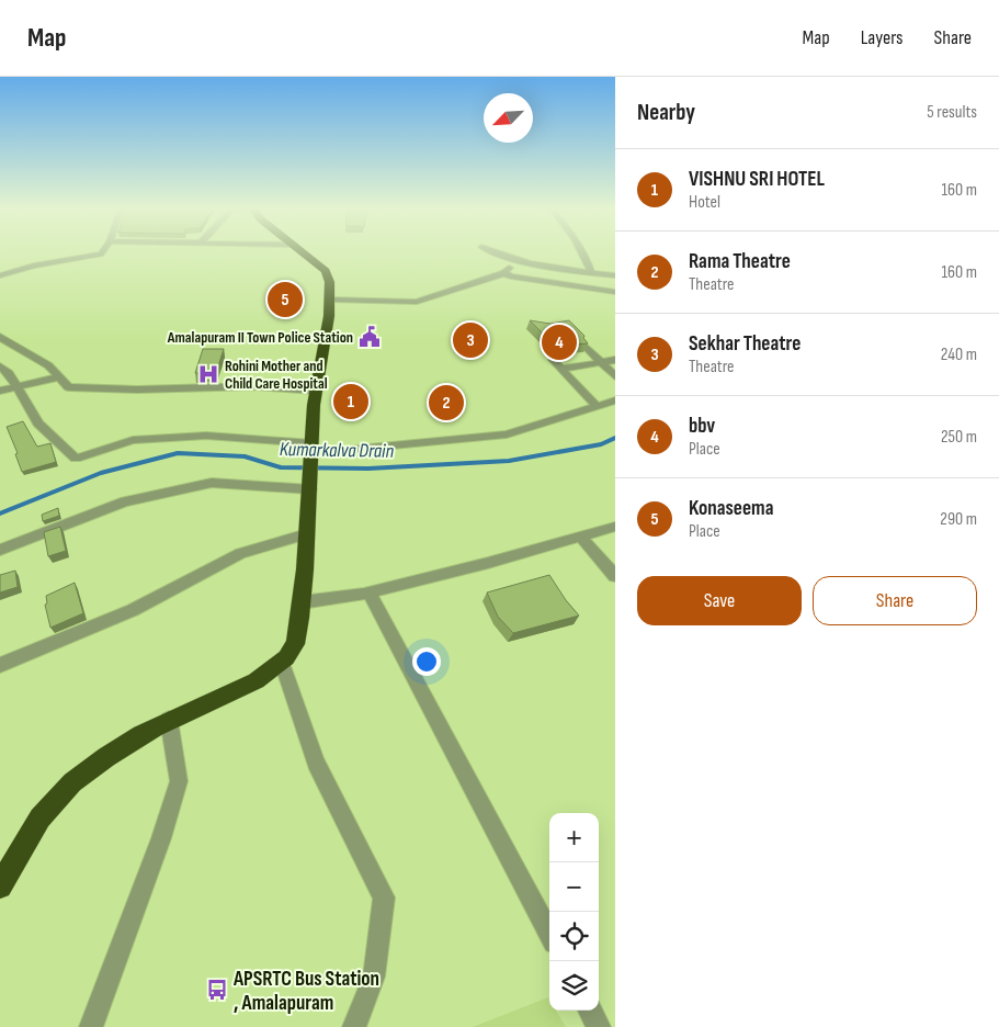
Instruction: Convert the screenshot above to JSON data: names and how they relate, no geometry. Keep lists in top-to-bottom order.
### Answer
{
  "water": ["Kumarkalva Drain"],
  "places": {
    "public building": ["Amalapuram II Town Police Station"],
    "hospital": ["Rohini Mother and Child Care Hospital"],
    "bus stop": ["APSRTC Bus Station , Amalapuram"]
  },
  "north": "bottom left",
  "page": {
    "header": "Map",
    "nav": ["Map", "Layers", "Share"],
    "heading": ["Nearby", "5 results"],
    "list": [
      {
        "mark": "1",
        "name": "VISHNU SRI HOTEL",
        "note": "Hotel",
        "value": "160 m"
      },
      {
        "mark": "2",
        "name": "Rama Theatre",
        "note": "Theatre",
        "value": "160 m"
      },
      {
        "mark": "3",
        "name": "Sekhar Theatre",
        "note": "Theatre",
        "value": "240 m"
      },
      {
        "mark": "4",
        "name": "bbv",
        "note": "Place",
        "value": "250 m"
      },
      {
        "mark": "5",
        "name": "Konaseema",
        "note": "Place",
        "value": "290 m"
      }
    ],
    "pins": [
      "5",
      "3",
      "4",
      "1",
      "2"
    ],
    "buttons": ["Save", "Share"],
    "map_buttons": ["+", "−"]
  }
}
